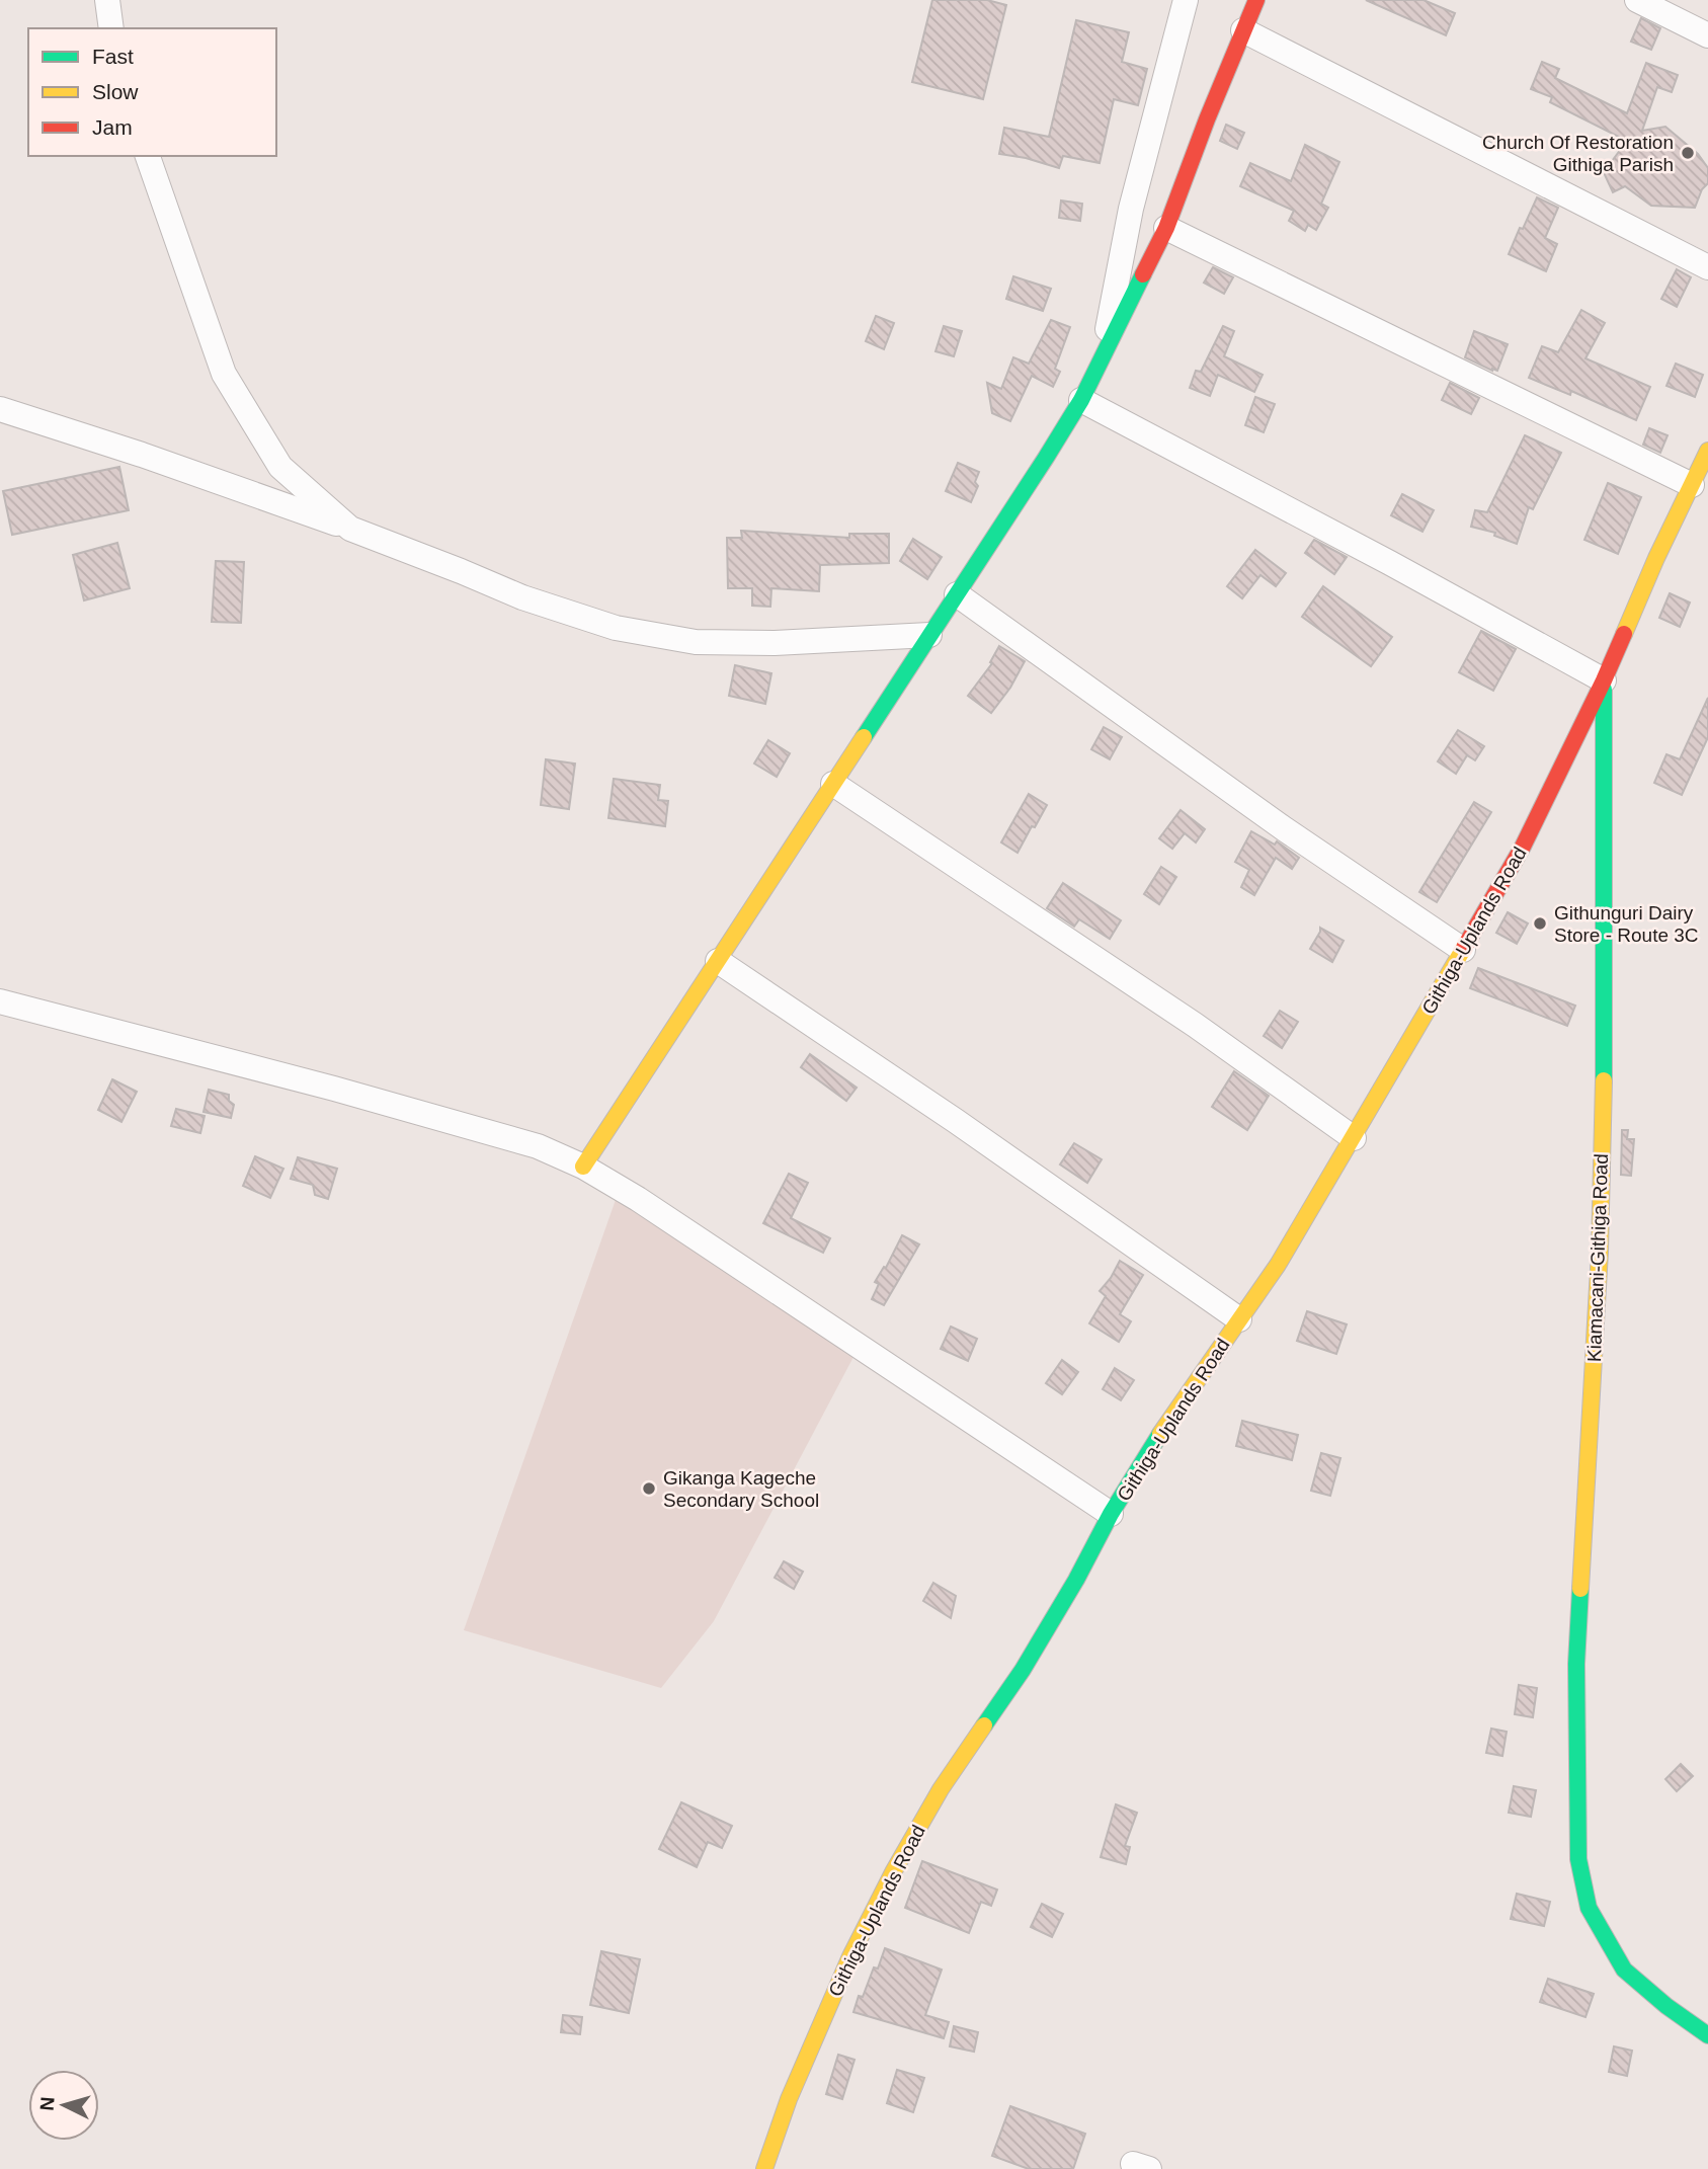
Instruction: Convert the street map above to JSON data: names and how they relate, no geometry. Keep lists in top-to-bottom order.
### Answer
{
  "streets": {
    "street": ["Githiga-Uplands Road", "Kiamacani-Githiga Road"]
  },
  "crossings": [
    ["Githiga-Uplands Road", "Kiamacani-Githiga Road"]
  ],
  "places": ["Church Of Restoration Githiga Parish", "Githunguri Dairy Store - Route 3C", "Gikanga Kageche Secondary School"],
  "legend": ["Fast", "Slow", "Jam"],
  "north": "left"
}
